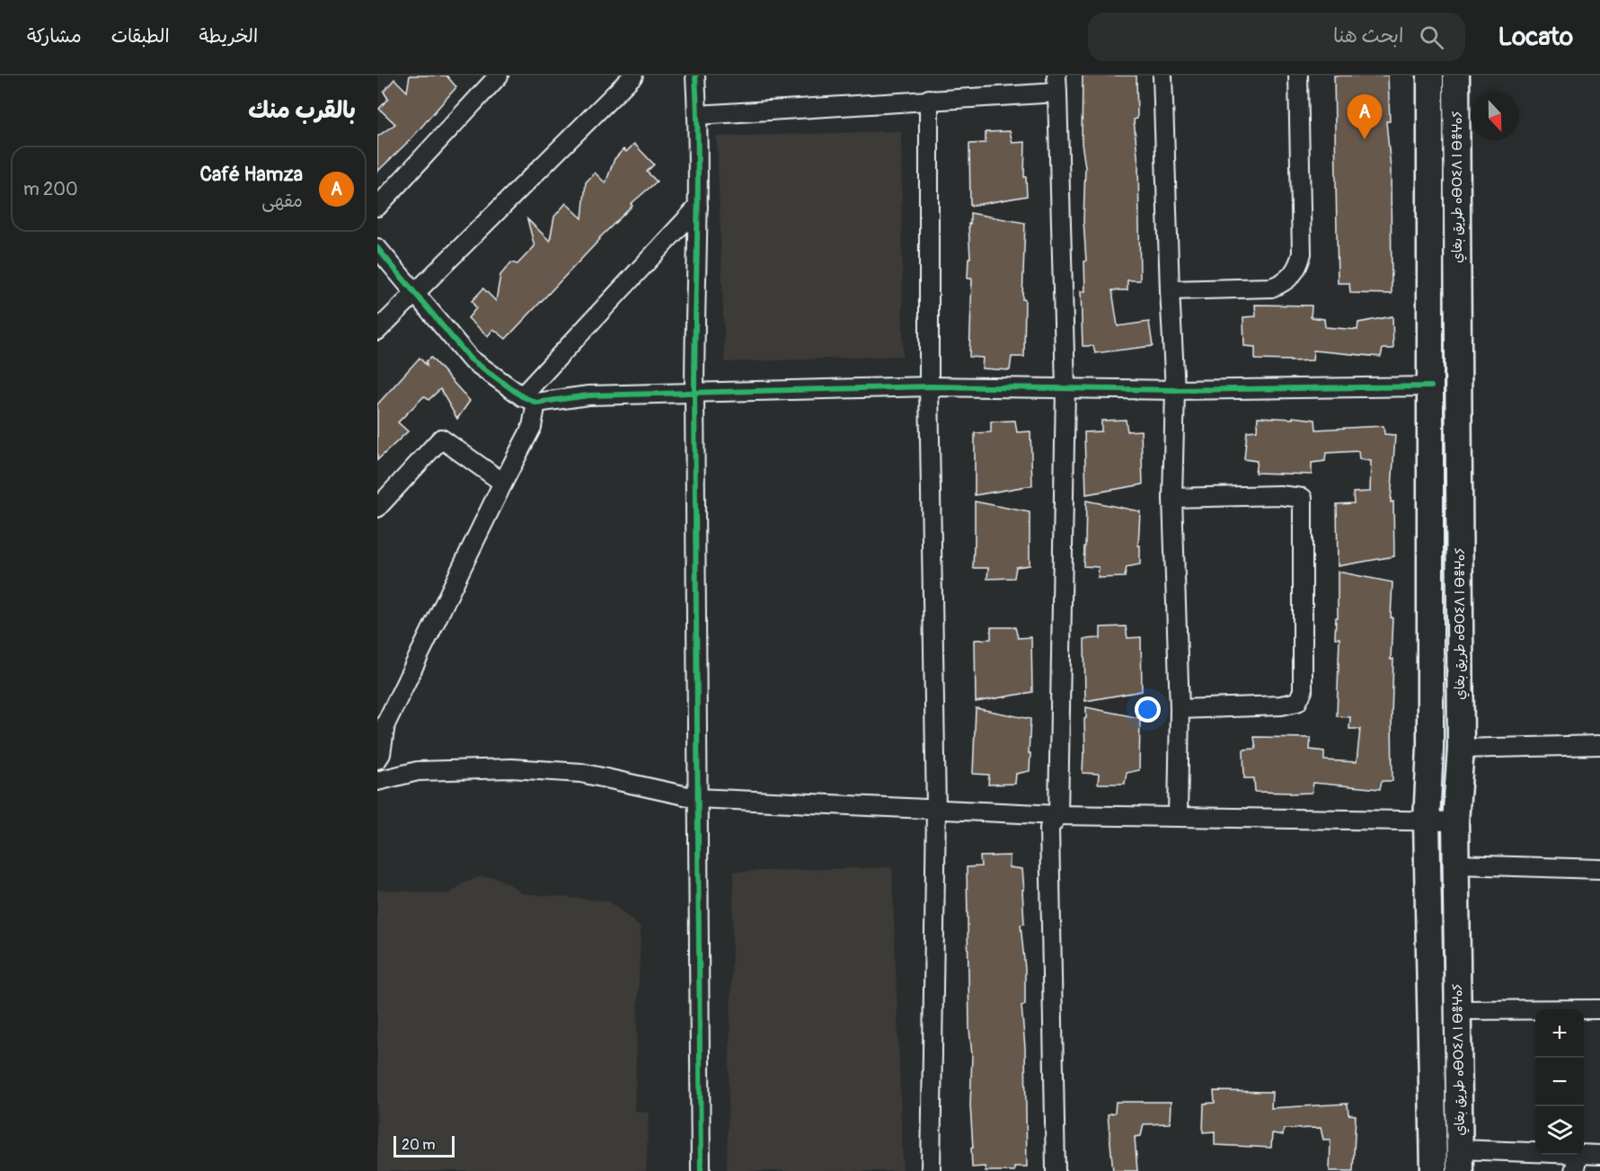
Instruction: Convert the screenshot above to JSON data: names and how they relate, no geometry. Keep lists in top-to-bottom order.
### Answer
{
  "streets": {
    "main road": ["طريق بغاي ⴰⴱⵔⵉⴷ ⵏ ⴱⴻⵖⴰⵢ"]
  },
  "scale_bar": "20 m",
  "north": "bottom",
  "page": {
    "header": "Locato",
    "search": "ابحث هنا",
    "nav": ["الخريطة", "الطبقات", "مشاركة"],
    "heading": "بالقرب منك",
    "pins": "A",
    "list": [
      {
        "mark": "A",
        "name": "Café Hamza",
        "note": "مقهى",
        "value": "200 m"
      }
    ],
    "map_buttons": ["+", "−"],
    "scale": "20 m"
  }
}
